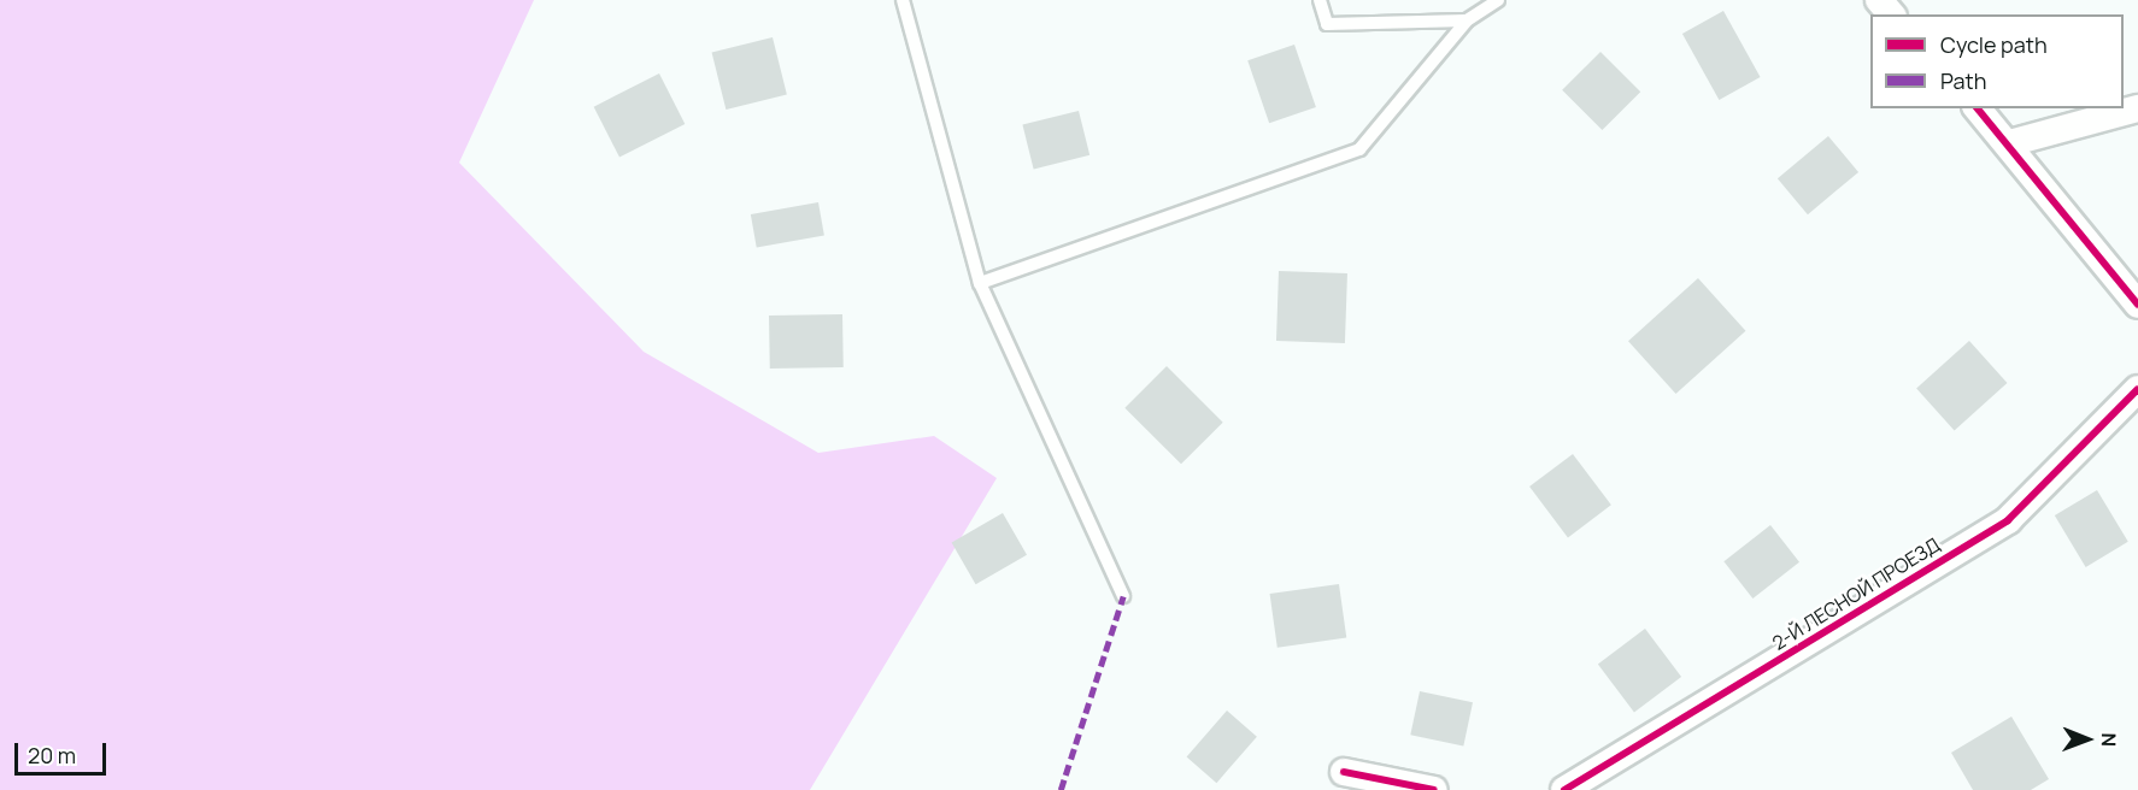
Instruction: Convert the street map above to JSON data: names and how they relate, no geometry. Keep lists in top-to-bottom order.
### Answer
{
  "streets": {
    "street": ["2-Й ЛЕСНОЙ ПРОЕЗД"]
  },
  "legend": ["Cycle path", "Path"],
  "scale_bar": "20 m",
  "north": "right"
}
